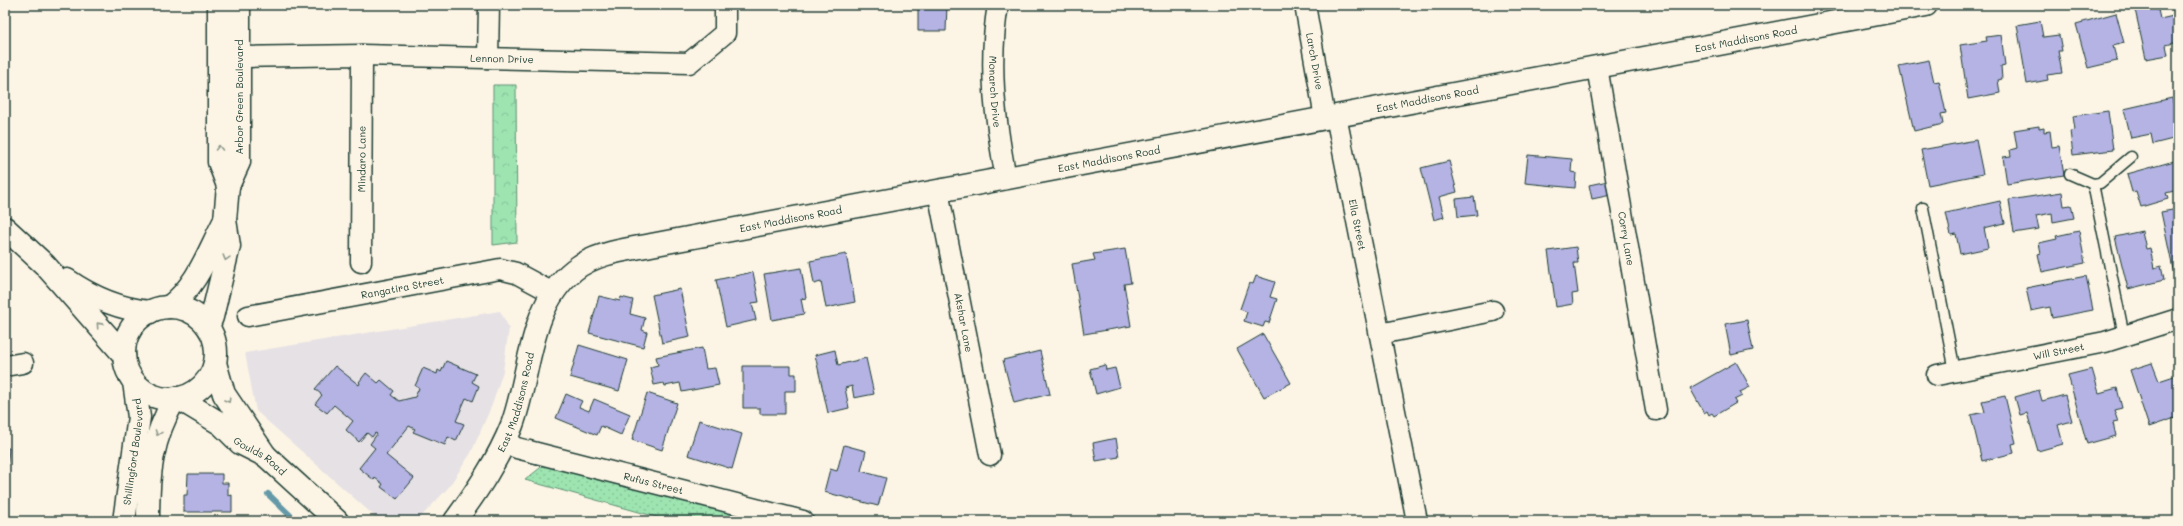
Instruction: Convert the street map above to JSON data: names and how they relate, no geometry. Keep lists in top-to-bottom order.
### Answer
{
  "streets": {
    "street": [
      "East Maddisons Road",
      "Lennon Drive",
      "Larch Drive",
      "Monarch Drive",
      "Arbor Green Boulevard",
      "Mindaro Lane",
      "Ella Street",
      "Corry Lane",
      "Rangatira Street",
      "Akshar Lane",
      "Will Street",
      "Shillingford Boulevard",
      "Goulds Road",
      "Rufus Street"
    ]
  },
  "crossings": [
    ["East Maddisons Road", "Larch Drive"],
    ["East Maddisons Road", "Monarch Drive"],
    ["East Maddisons Road", "Ella Street"],
    ["East Maddisons Road", "Corry Lane"],
    ["East Maddisons Road", "Rangatira Street"],
    ["East Maddisons Road", "Akshar Lane"],
    ["East Maddisons Road", "Rufus Street"],
    ["Lennon Drive", "Arbor Green Boulevard"],
    ["Lennon Drive", "Mindaro Lane"],
    ["Larch Drive", "Ella Street"],
    ["Arbor Green Boulevard", "Shillingford Boulevard"],
    ["Arbor Green Boulevard", "Goulds Road"],
    ["Shillingford Boulevard", "Goulds Road"]
  ]
}
